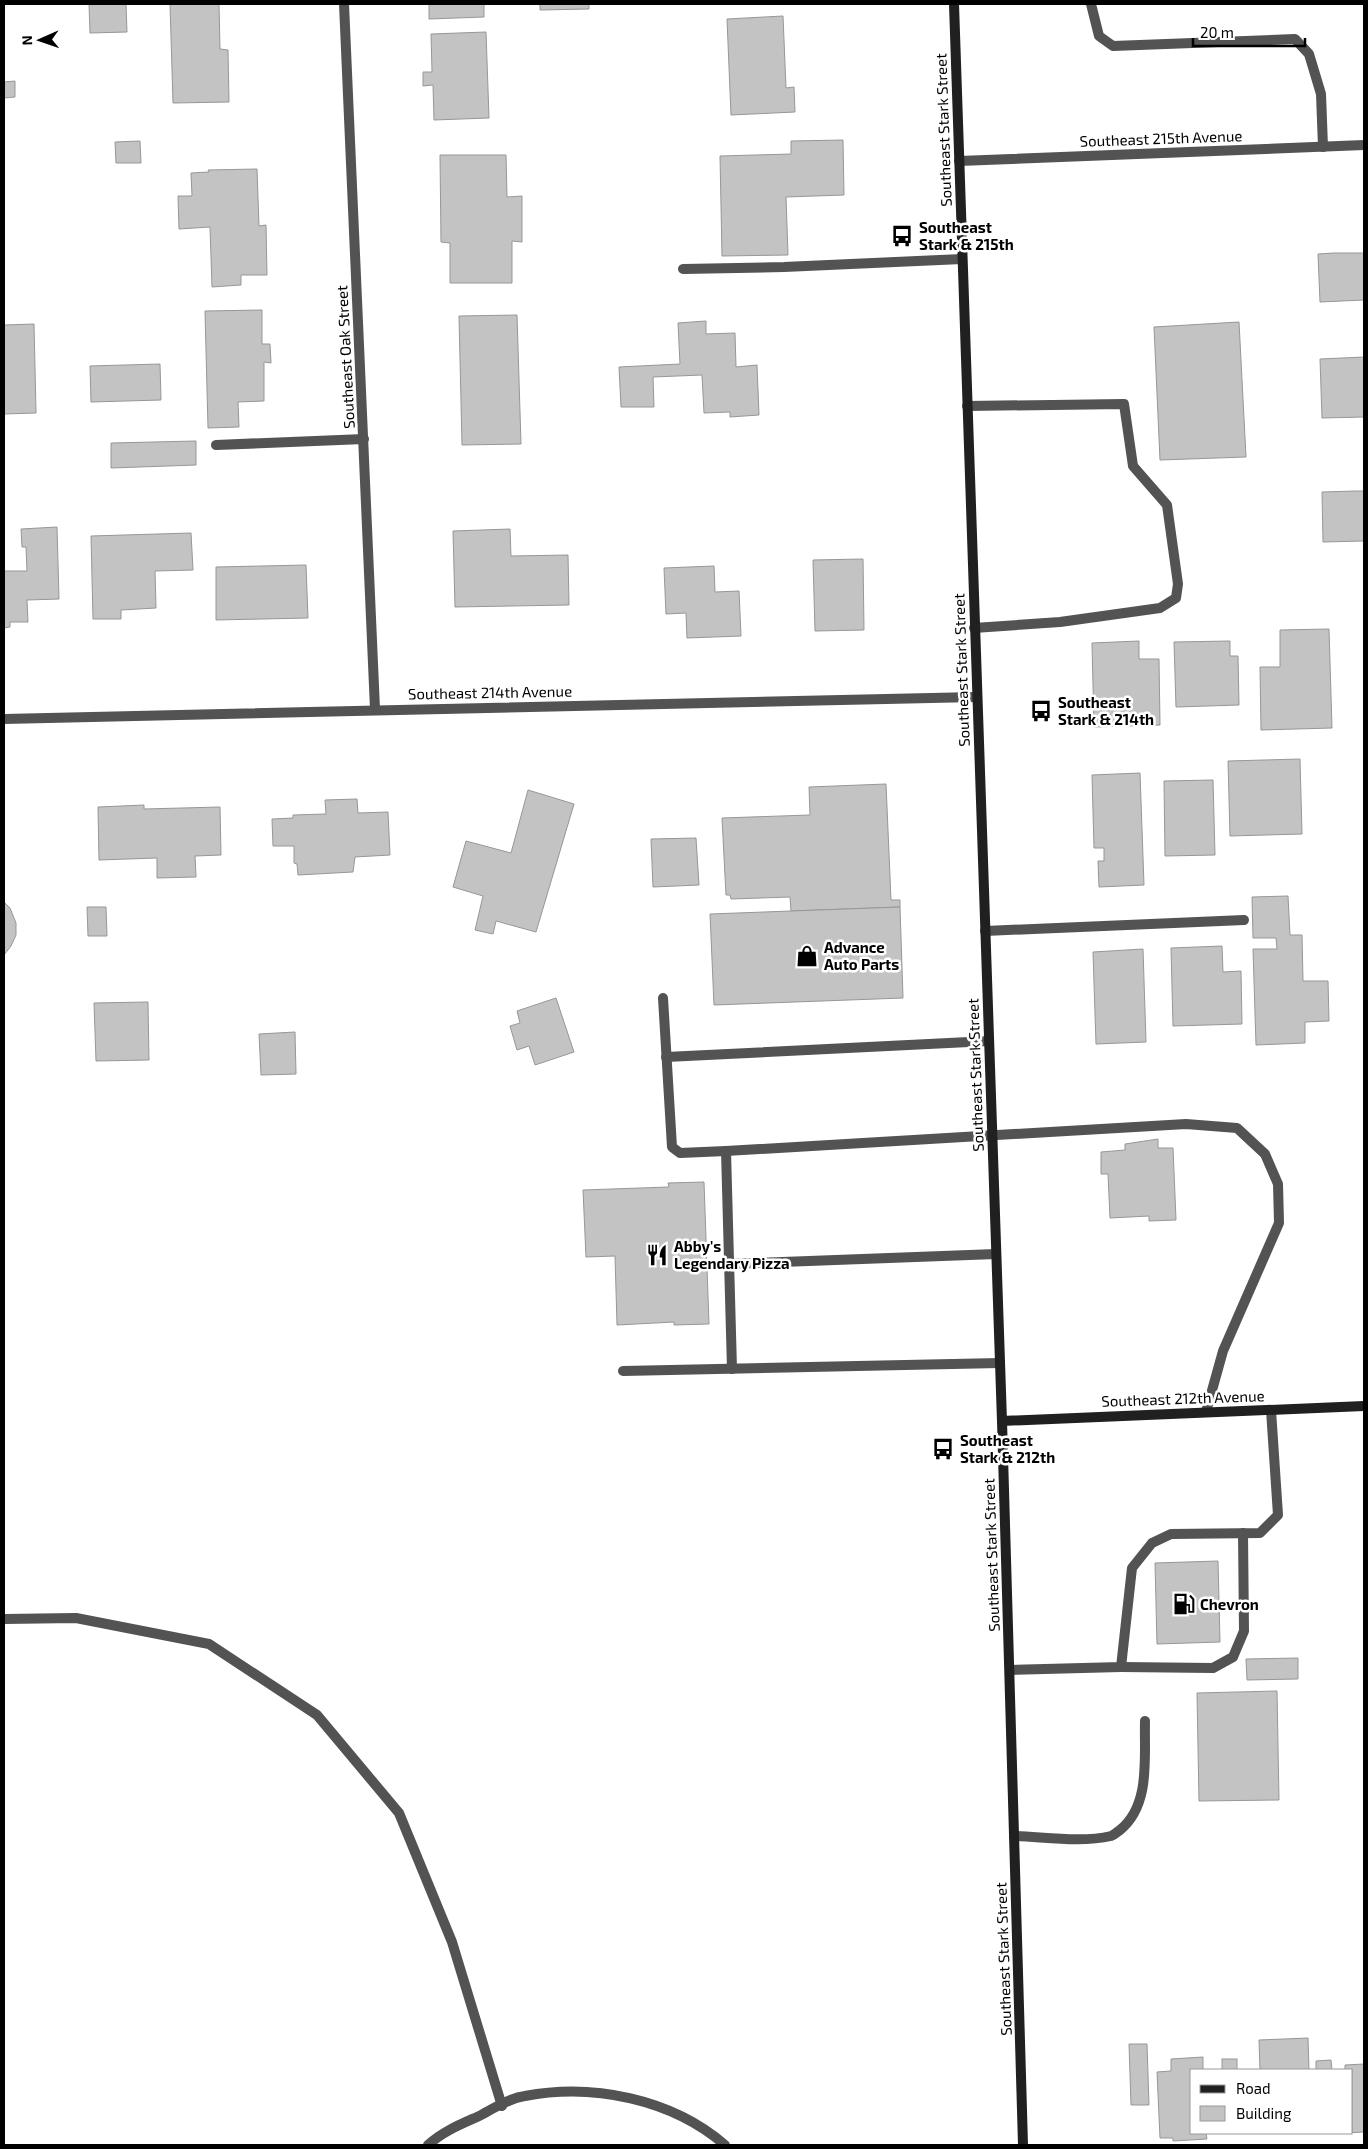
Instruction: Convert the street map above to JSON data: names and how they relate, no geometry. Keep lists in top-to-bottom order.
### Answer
{
  "streets": {
    "main road": ["Southeast Stark Street", "Southeast 212th Avenue"],
    "street": ["Southeast 215th Avenue", "Southeast Oak Street", "Southeast 214th Avenue"]
  },
  "crossings": [
    ["Southeast Stark Street", "Southeast 215th Avenue"],
    ["Southeast Stark Street", "Southeast 214th Avenue"],
    ["Southeast Stark Street", "Southeast 212th Avenue"],
    ["Southeast Oak Street", "Southeast 214th Avenue"]
  ],
  "places": {
    "bus stop": ["Southeast Stark & 215th", "Southeast Stark & 214th", "Southeast Stark & 212th"],
    "shop": ["Advance Auto Parts"],
    "restaurant": ["Abby's Legendary Pizza"],
    "fuel station": ["Chevron"]
  },
  "legend": ["Road", "Building"],
  "scale_bar": "20 m",
  "north": "left"
}
